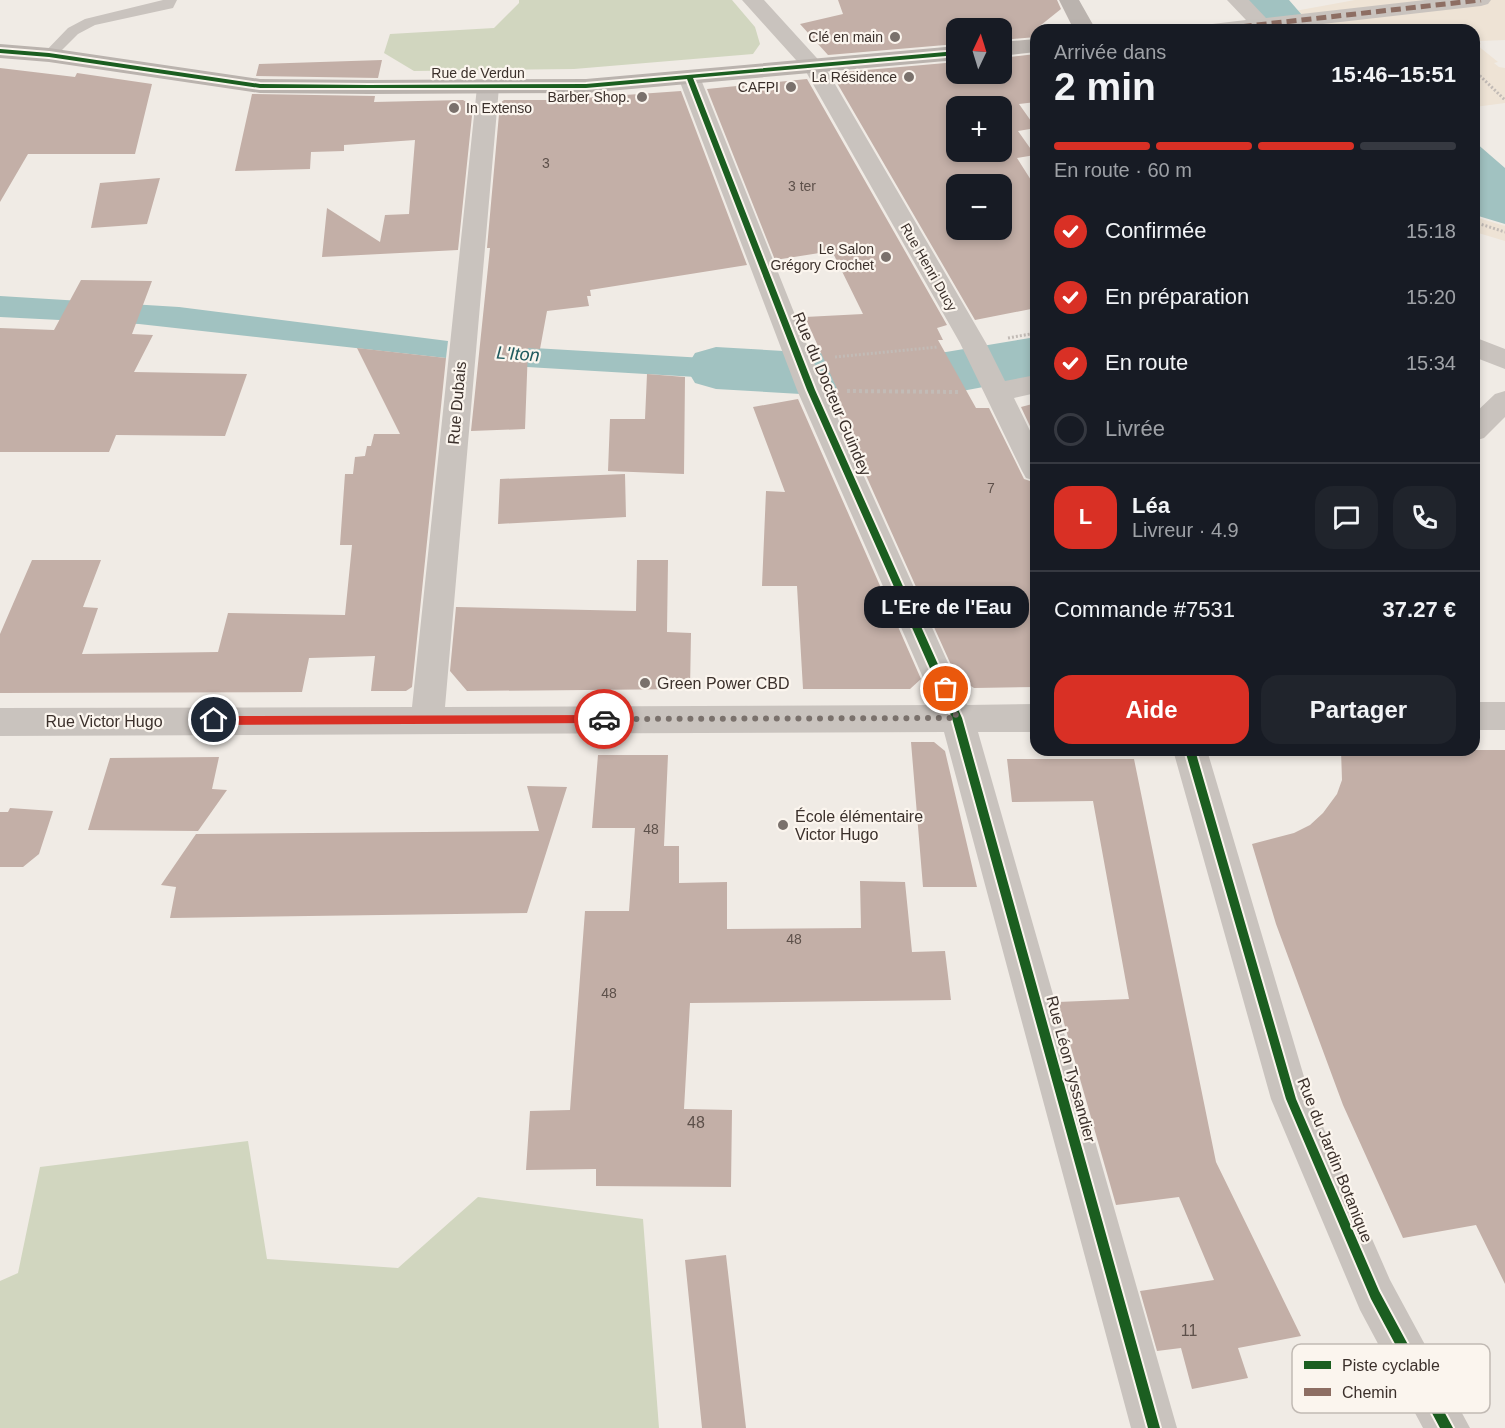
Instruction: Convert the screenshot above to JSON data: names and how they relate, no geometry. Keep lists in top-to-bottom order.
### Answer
{
  "streets": {
    "main road": ["Rue de Verdun"],
    "street": [
      "Rue Henri Ducy",
      "Rue du Docteur Guindey",
      "Rue Dubais",
      "Rue Victor Hugo",
      "Rue Léon Tyssandier",
      "Rue du Jardin Botanique"
    ]
  },
  "crossings": [
    ["Rue de Verdun", "Rue Henri Ducy"],
    ["Rue de Verdun", "Rue du Docteur Guindey"],
    ["Rue de Verdun", "Rue Dubais"],
    ["Rue du Docteur Guindey", "Rue Victor Hugo"],
    ["Rue du Docteur Guindey", "Rue Léon Tyssandier"],
    ["Rue Dubais", "Rue Victor Hugo"],
    ["Rue Victor Hugo", "Rue Léon Tyssandier"]
  ],
  "water": ["L'Iton"],
  "places": [
    "Clé en main",
    "La Résidence",
    "CAFPI",
    "Barber Shop.",
    "In Extenso",
    "Le Salon Grégory Crochet",
    "Green Power CBD",
    "L'Ere de l'Eau",
    "École élémentaire Victor Hugo"
  ],
  "house_numbers": [
    "3",
    "3 ter",
    "7",
    "48",
    "48",
    "48",
    "48",
    "11"
  ],
  "legend": ["Piste cyclable", "Chemin"],
  "north": "top",
  "page": {
    "map_buttons": ["+", "−"],
    "heading": ["2 min", "Arrivée dans", "15:46–15:51"],
    "panel": [
      "Léa",
      "Livreur · 4.9",
      "Commande #7531",
      "37.27 €"
    ],
    "bar": "En route · 60 m",
    "list": [
      ["Confirmée", "15:18"],
      ["En préparation", "15:20"],
      ["En route", "15:34"],
      "Livrée"
    ],
    "round": "L",
    "bubble": "L'Ere de l'Eau",
    "buttons": ["Aide", "Partager"]
  }
}
